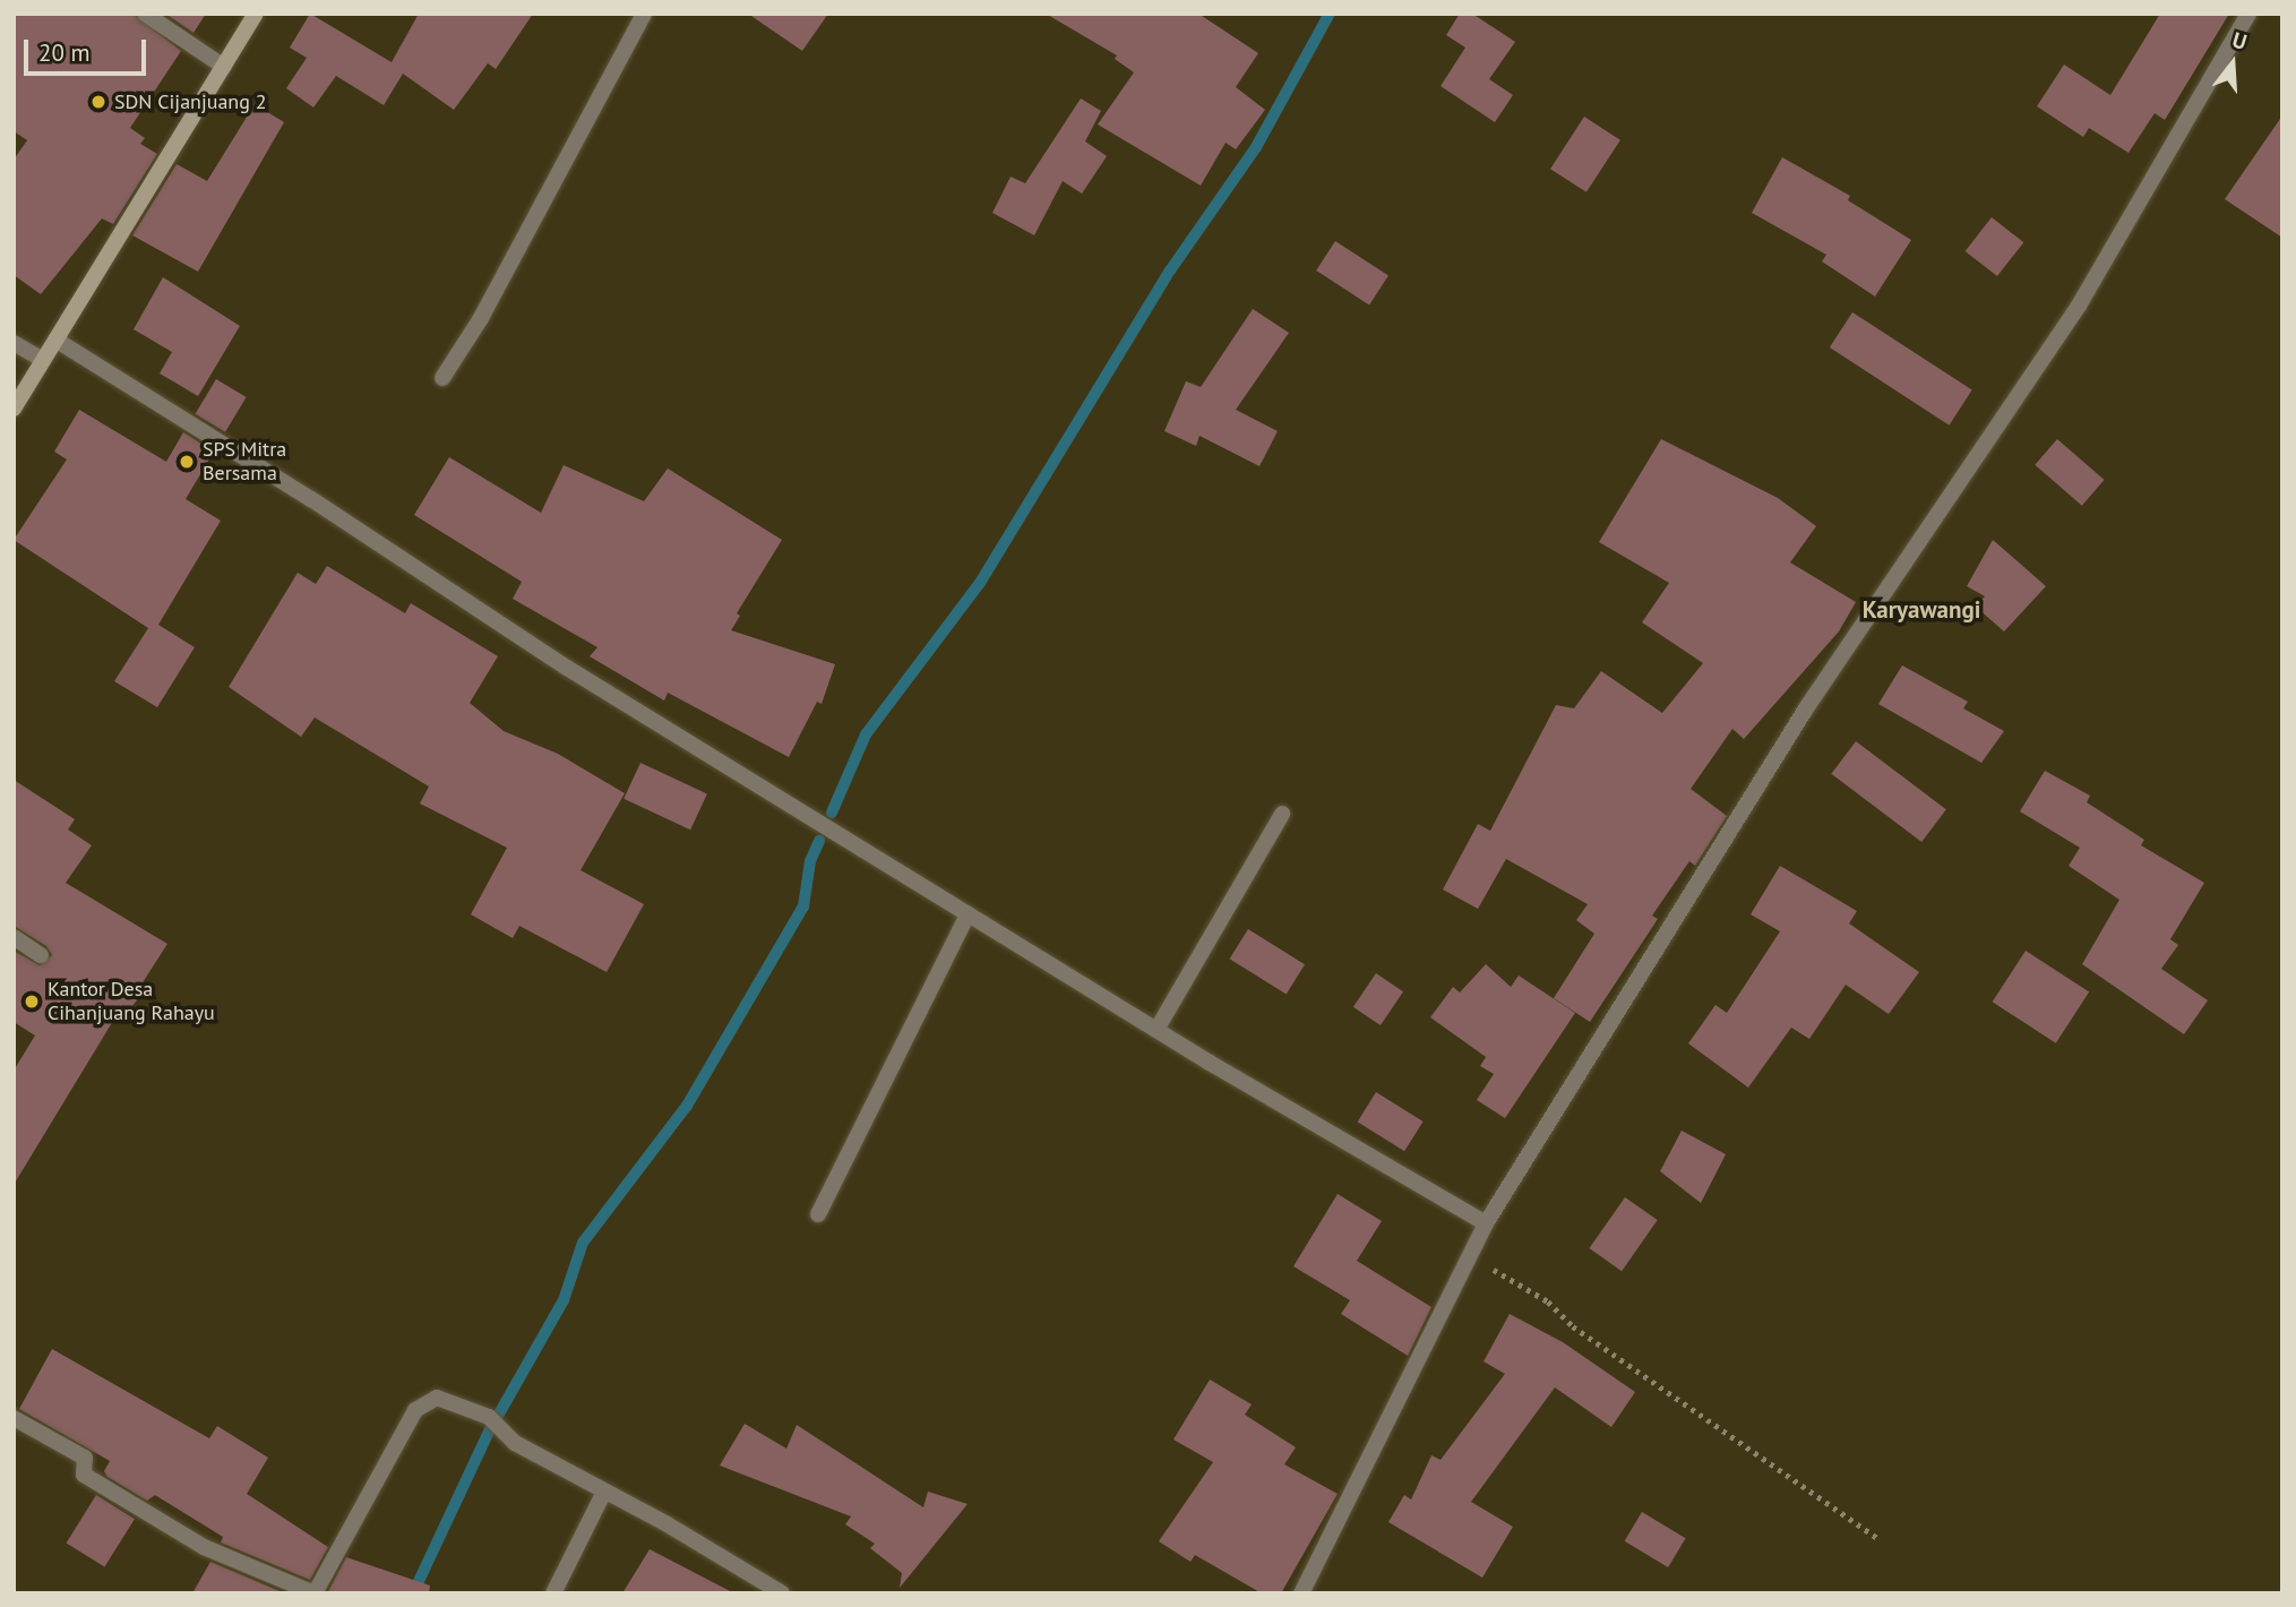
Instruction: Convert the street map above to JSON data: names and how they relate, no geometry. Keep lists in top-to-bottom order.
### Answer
{
  "districts": ["Karyawangi"],
  "places": ["SDN Cijanjuang 2", "SPS Mitra Bersama", "Kantor Desa Cihanjuang Rahayu"],
  "scale_bar": "20 m",
  "north": "top"
}
